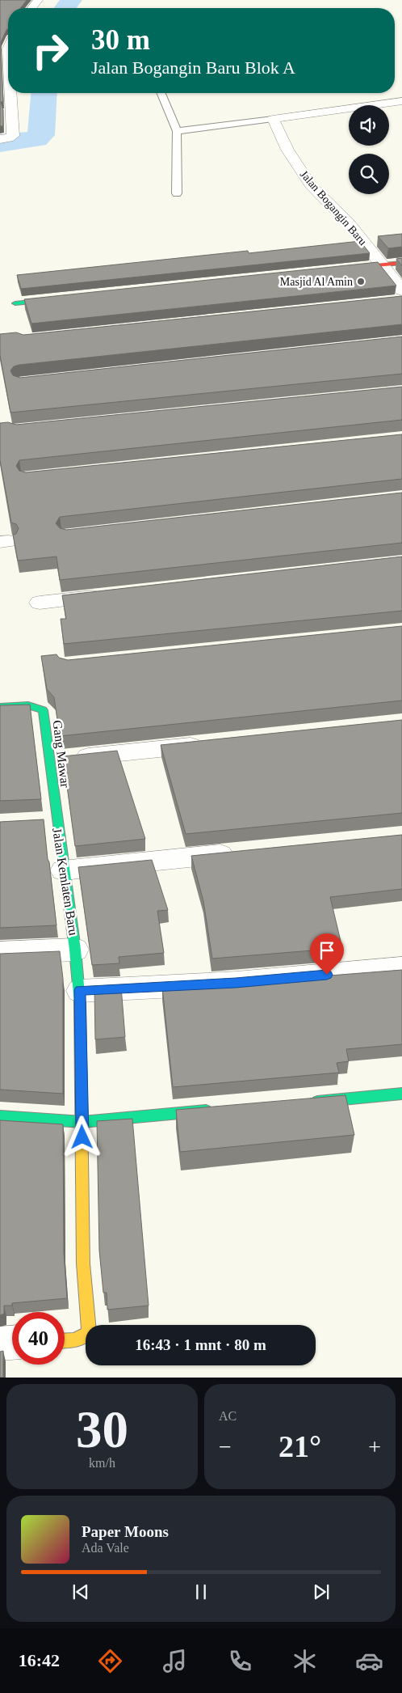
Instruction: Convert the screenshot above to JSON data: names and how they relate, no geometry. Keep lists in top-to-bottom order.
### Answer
{
  "streets": {
    "street": ["Jalan Bogangin Baru", "Gang Mawar", "Jalan Kemlaten Baru"]
  },
  "crossings": [
    ["Gang Mawar", "Jalan Kemlaten Baru"]
  ],
  "places": ["Masjid Al Amin"],
  "page": {
    "turn": ["30 m", "Jalan Bogangin Baru Blok A"],
    "limit": "40",
    "trip": "16:43 · 1 mnt · 80 m",
    "tile": [
      ["30", "km/h"],
      "AC"
    ],
    "heat": ["−", "21°", "+"],
    "song": ["Paper Moons", "Ada Vale"],
    "tabs": "16:42"
  }
}
